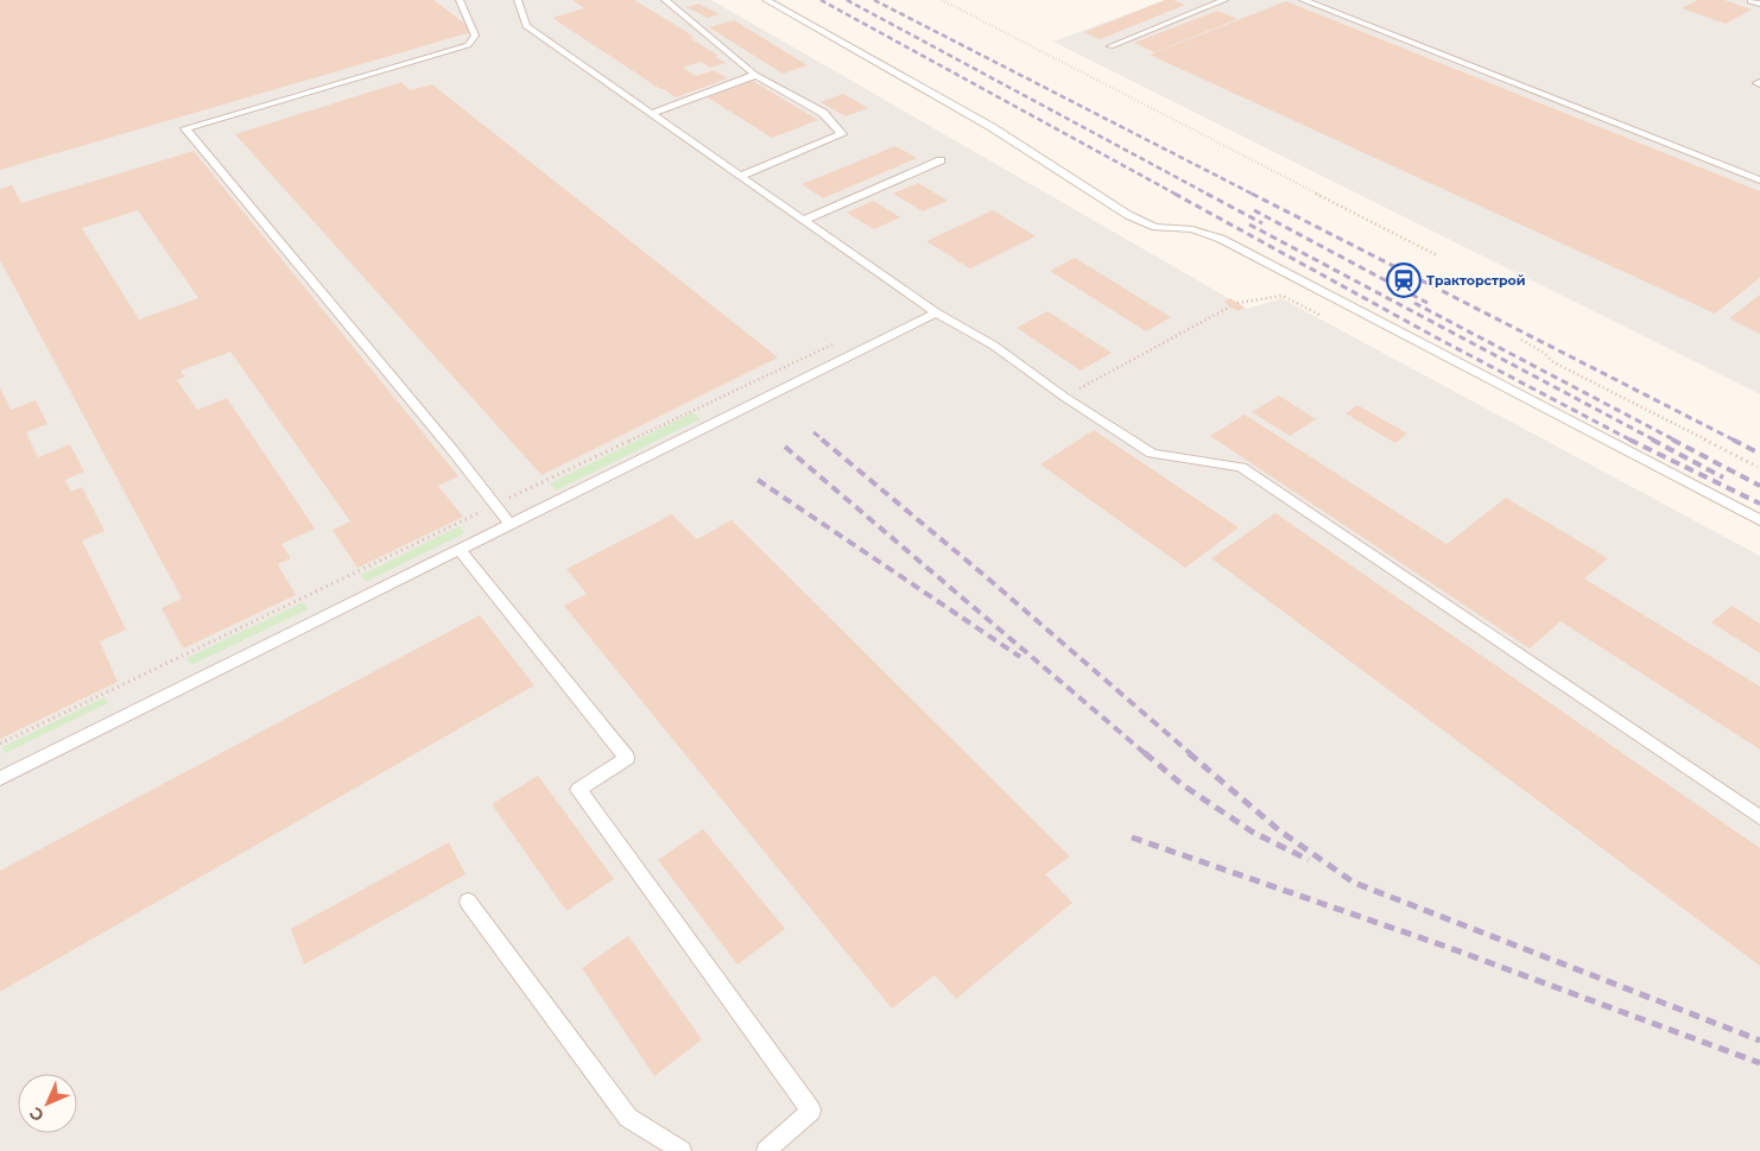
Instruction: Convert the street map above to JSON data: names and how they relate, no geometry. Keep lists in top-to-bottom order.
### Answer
{
  "places": {
    "station": ["Тракторстрой"]
  },
  "north": "bottom left"
}
